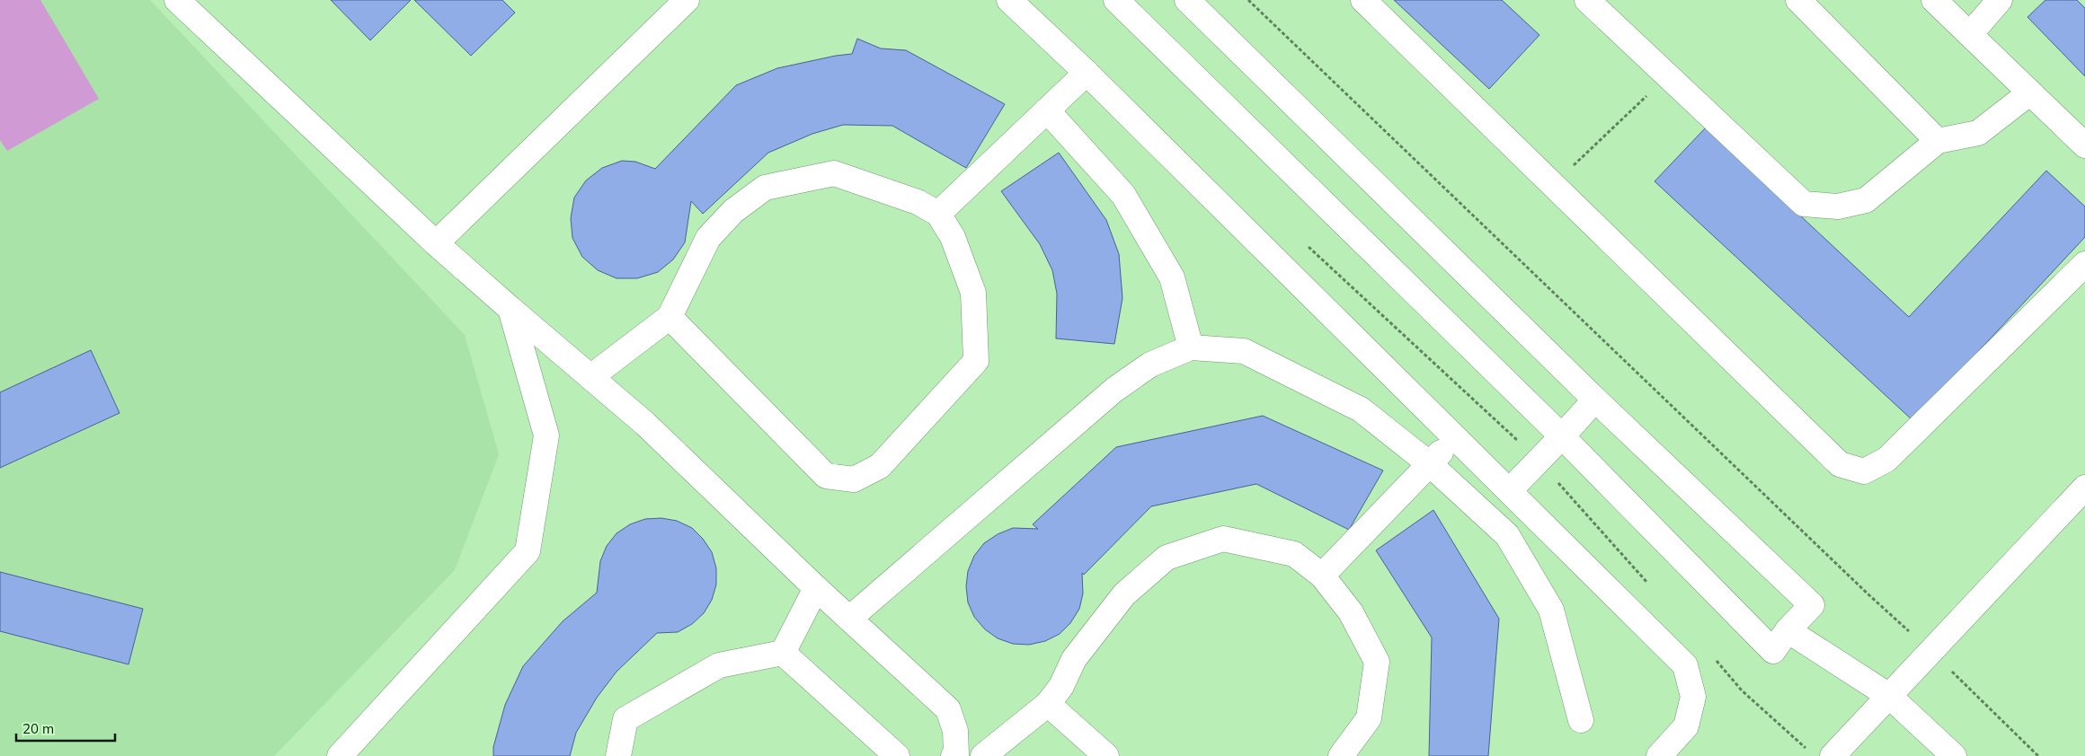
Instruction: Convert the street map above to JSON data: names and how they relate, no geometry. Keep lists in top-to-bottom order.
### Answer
{
  "scale_bar": "20 m"
}
